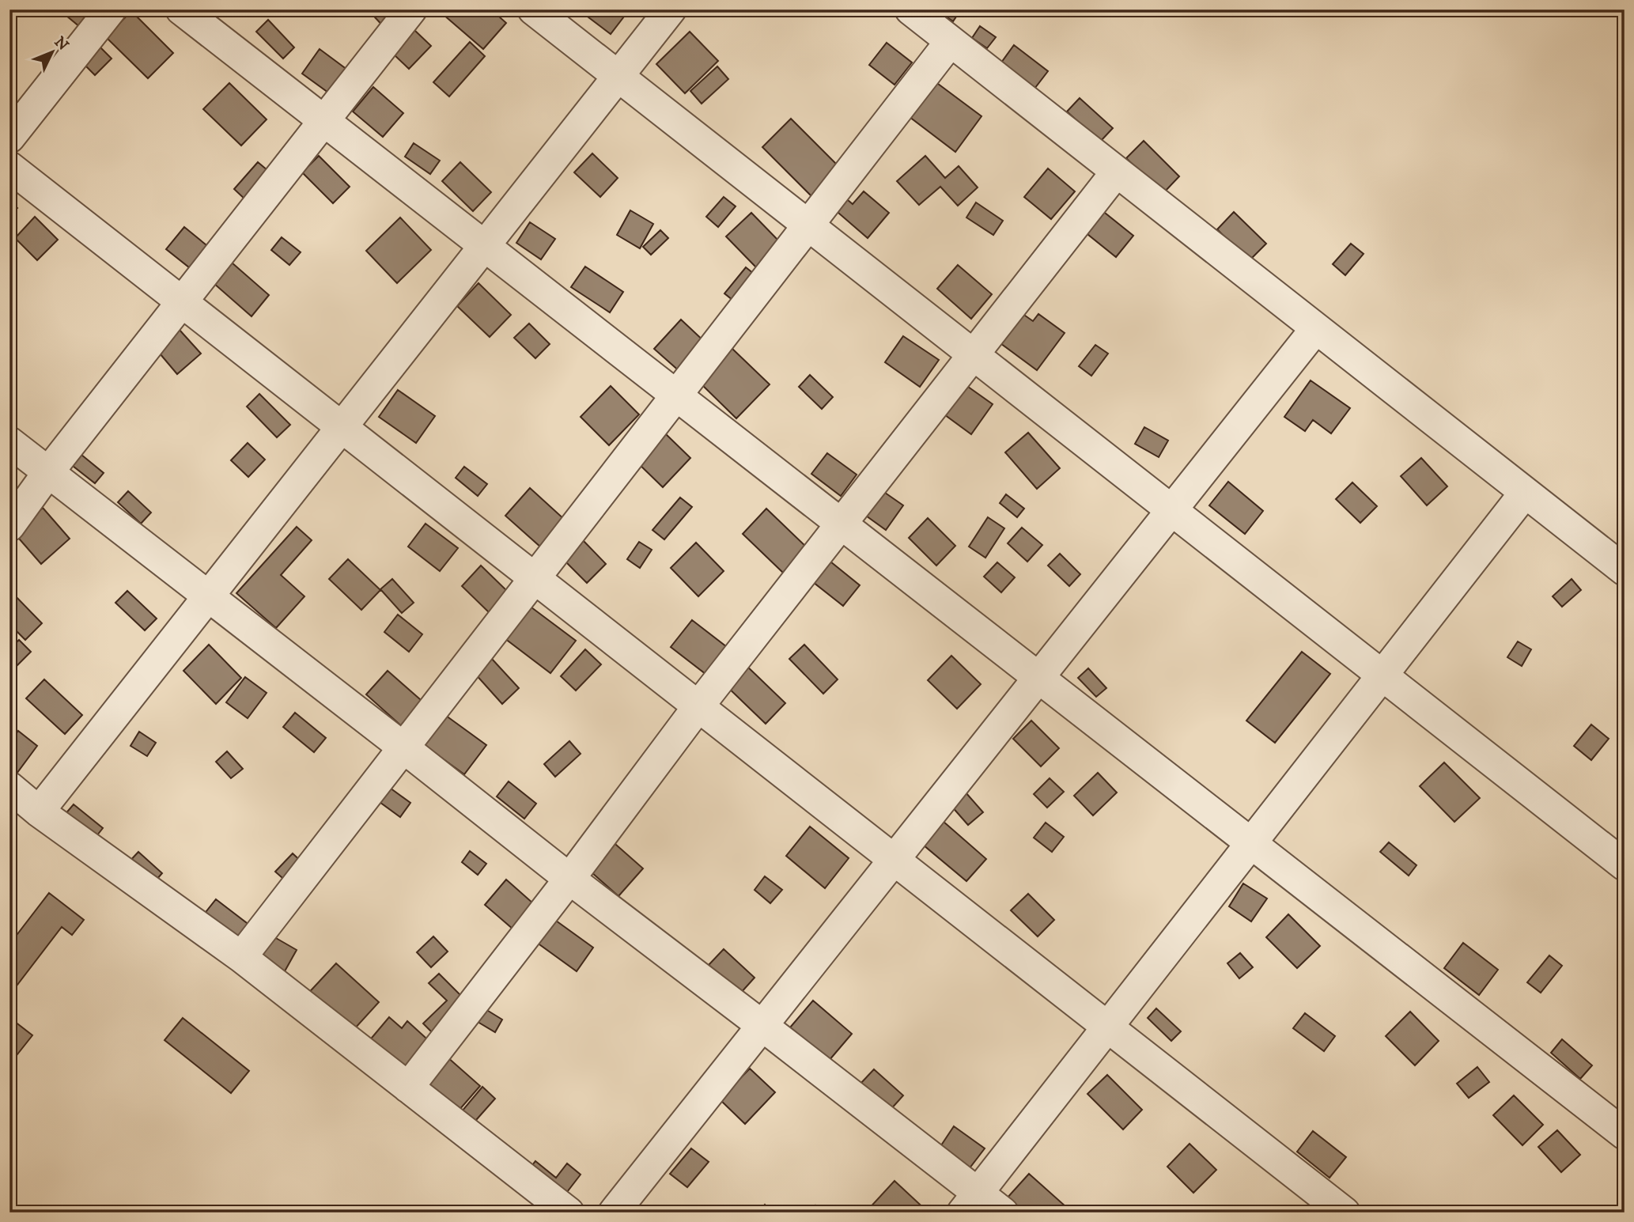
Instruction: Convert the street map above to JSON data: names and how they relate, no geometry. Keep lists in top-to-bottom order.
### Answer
{
  "north": "top right"
}
